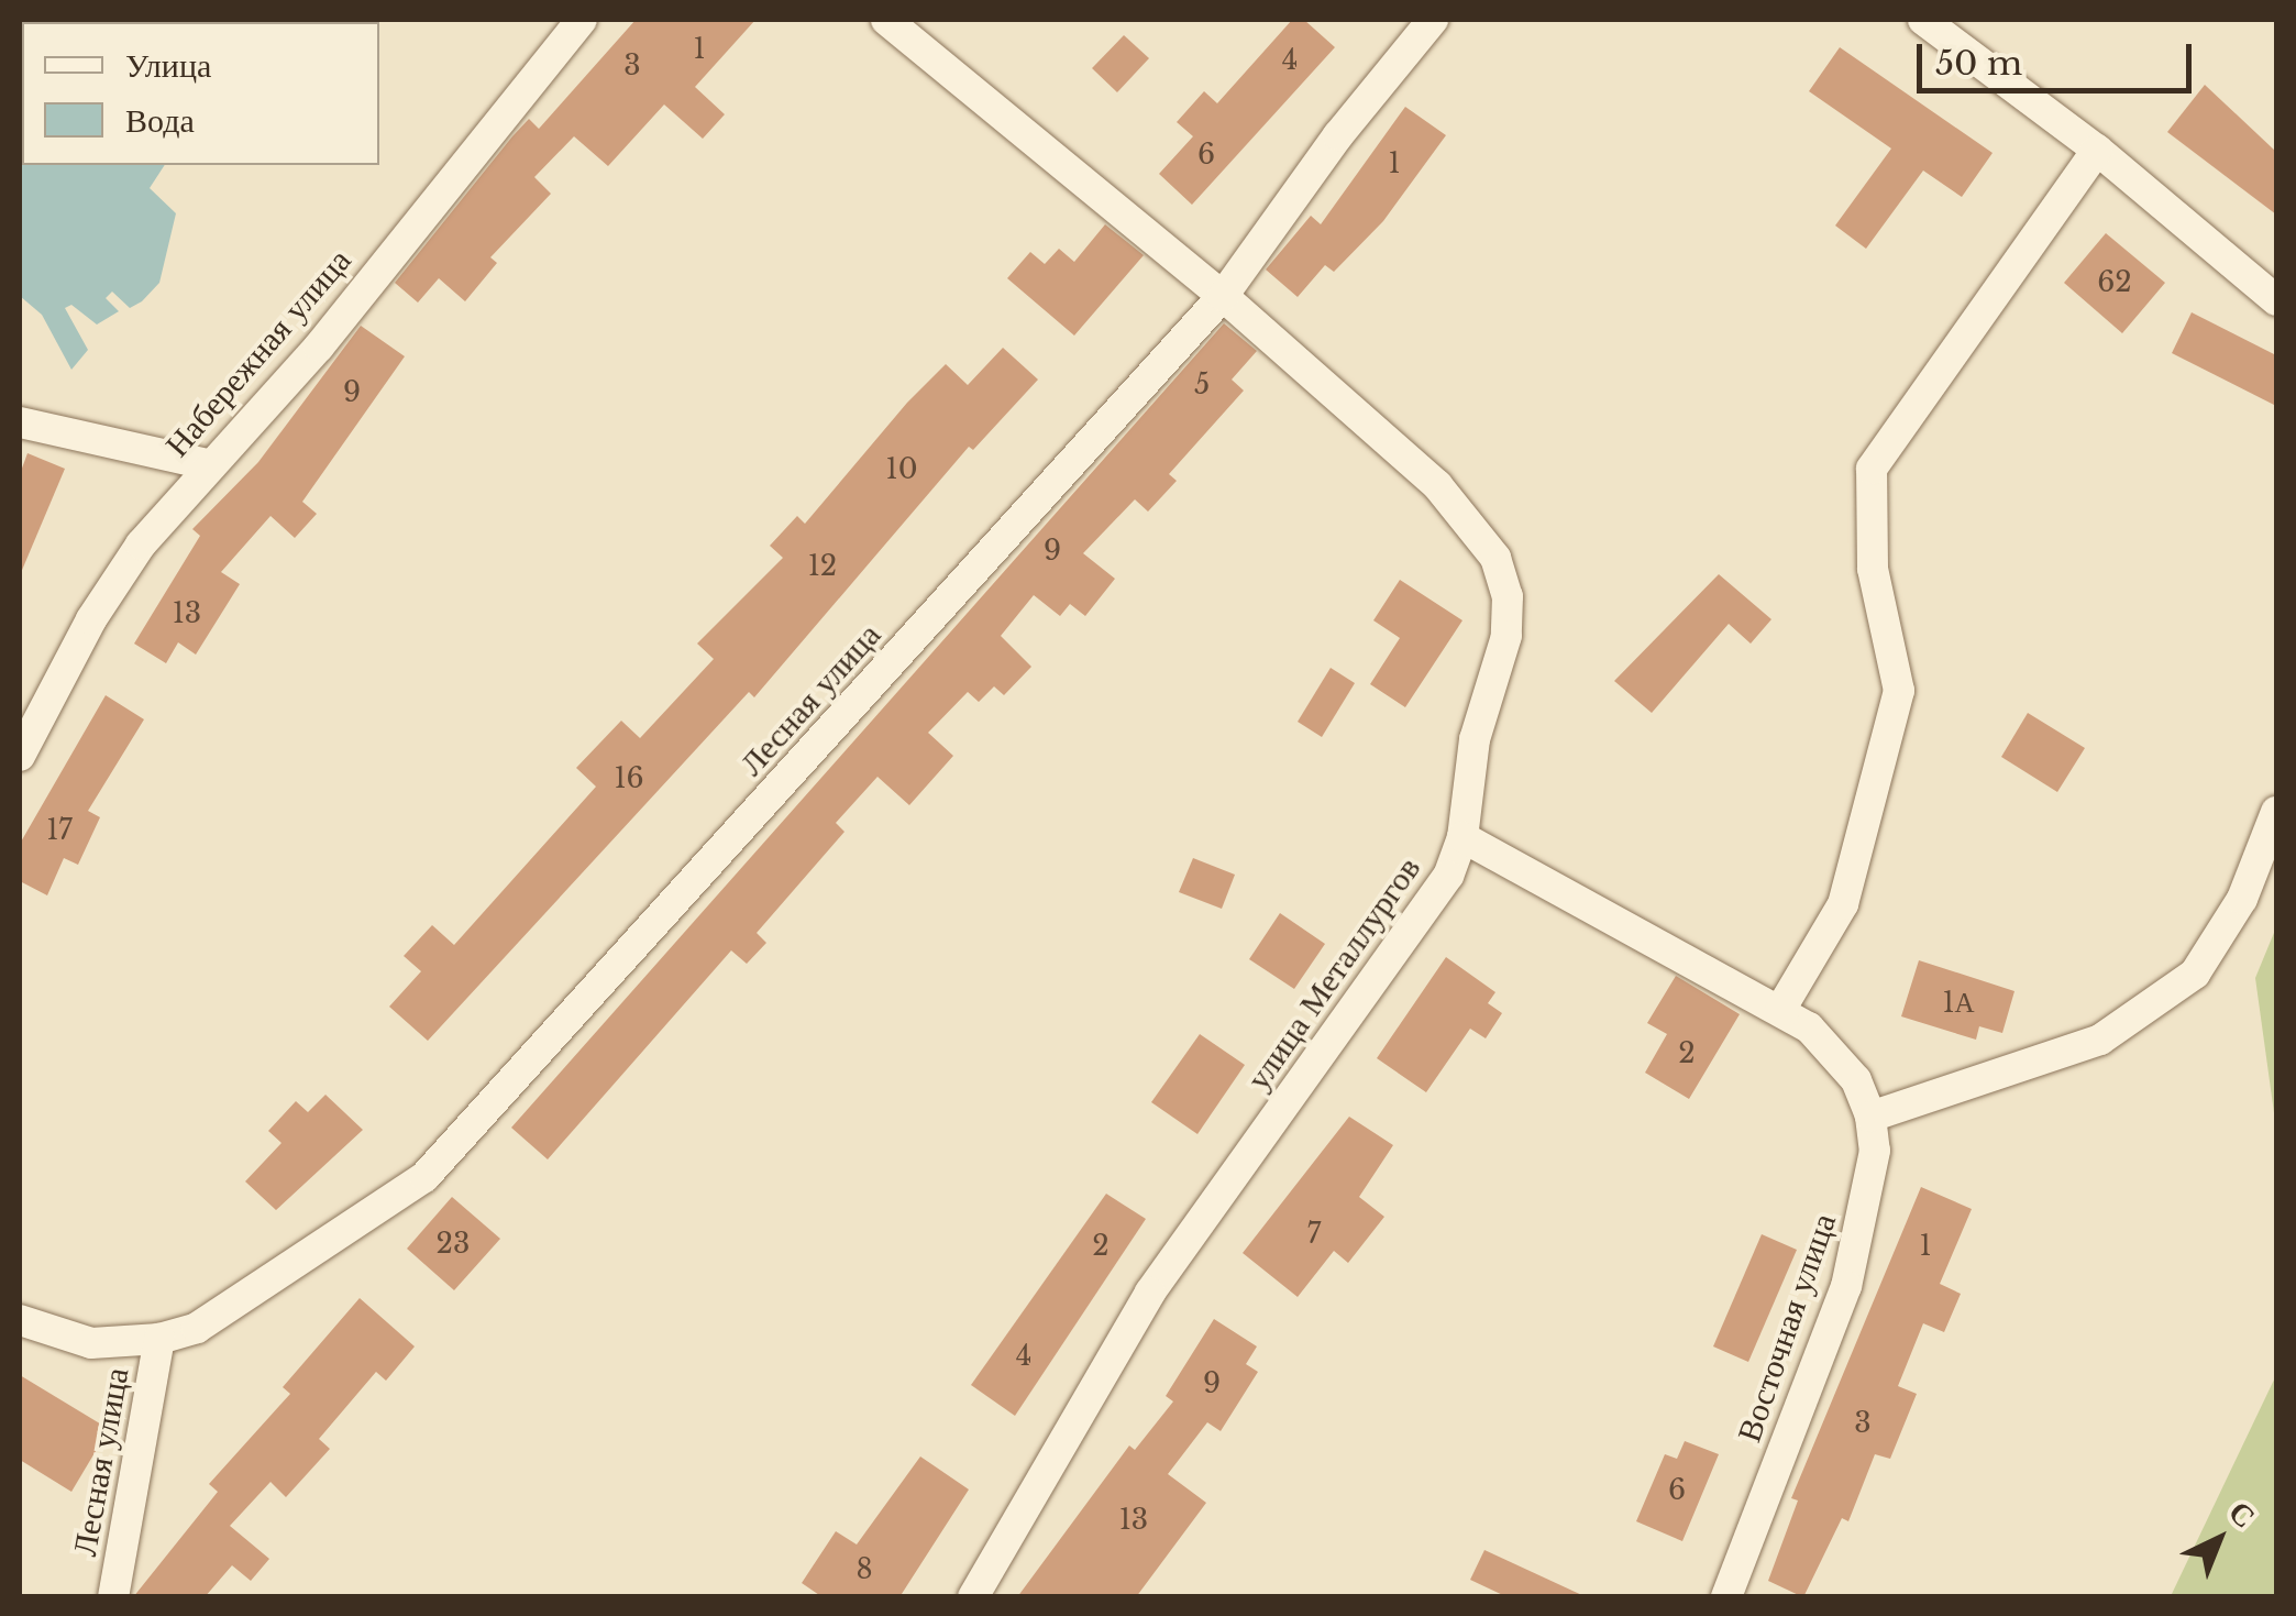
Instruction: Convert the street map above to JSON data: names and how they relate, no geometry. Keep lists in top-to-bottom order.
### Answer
{
  "streets": {
    "street": [
      "Набережная улица",
      "Лесная улица",
      "улица Металлургов",
      "Восточная улица"
    ]
  },
  "crossings": [
    ["Лесная улица", "улица Металлургов"]
  ],
  "house_numbers": [
    "1",
    "4",
    "3",
    "6",
    "1",
    "62",
    "5",
    "9",
    "10",
    "9",
    "12",
    "13",
    "16",
    "17",
    "1А",
    "2",
    "7",
    "23",
    "2",
    "1",
    "4",
    "9",
    "3",
    "6",
    "13",
    "8"
  ],
  "legend": ["Улица", "Вода"],
  "scale_bar": "50 m",
  "north": "top right"
}
